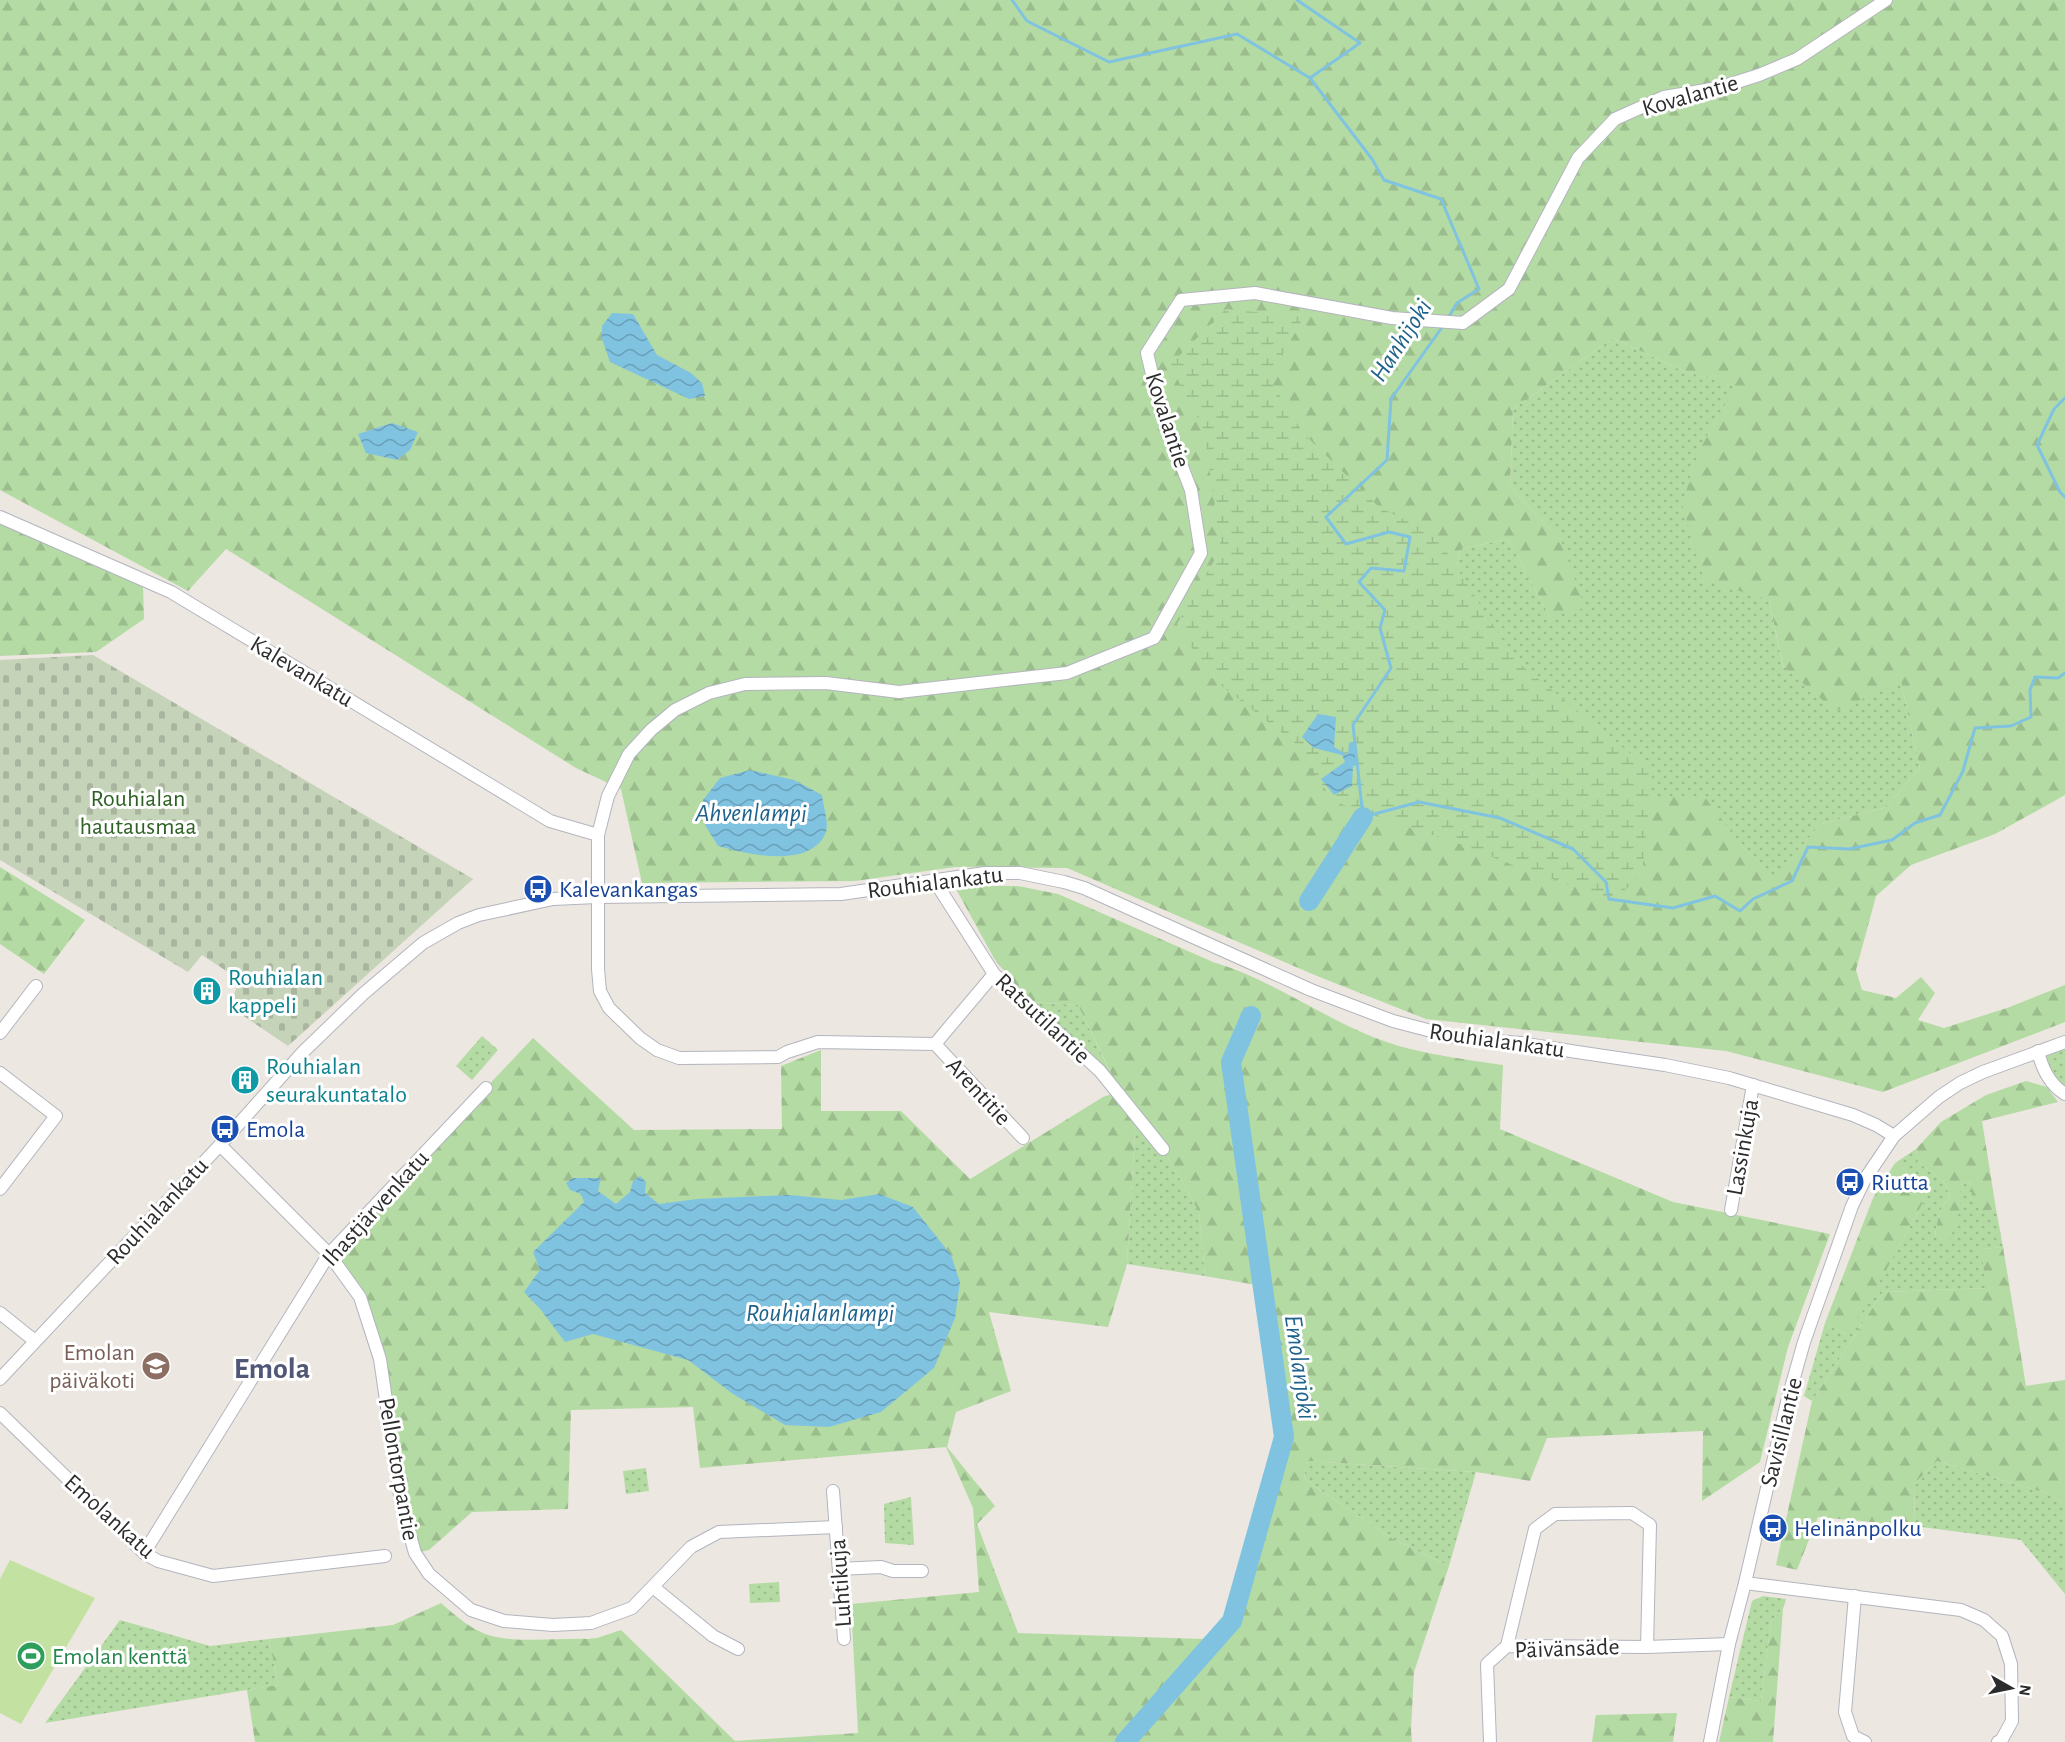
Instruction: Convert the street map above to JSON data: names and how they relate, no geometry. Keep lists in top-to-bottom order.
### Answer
{
  "streets": {
    "street": [
      "Kovalantie",
      "Kalevankatu",
      "Rouhialankatu",
      "Ratsutilantie",
      "Arentitie",
      "Lassinkuja",
      "Ihastjärvenkatu",
      "Savisillantie",
      "Pellontorpantie",
      "Emolankatu",
      "Luhtikuja",
      "Päivänsäde"
    ]
  },
  "crossings": [
    ["Kovalantie", "Kalevankatu"],
    ["Kovalantie", "Rouhialankatu"],
    ["Kovalantie", "Arentitie"],
    ["Rouhialankatu", "Ratsutilantie"],
    ["Rouhialankatu", "Lassinkuja"],
    ["Rouhialankatu", "Savisillantie"],
    ["Rouhialankatu", "Pellontorpantie"],
    ["Ihastjärvenkatu", "Pellontorpantie"],
    ["Ihastjärvenkatu", "Emolankatu"],
    ["Savisillantie", "Päivänsäde"],
    ["Pellontorpantie", "Luhtikuja"]
  ],
  "districts": ["Emola"],
  "water": [
    "Hanhijoki",
    "Ahvenlampi",
    "Rouhialanlampi",
    "Emolanjoki"
  ],
  "parks": ["Rouhialan hautausmaa"],
  "places": {
    "bus stop": [
      "Kalevankangas",
      "Emola",
      "Riutta",
      "Helinänpolku"
    ],
    "building": ["Rouhialan kappeli", "Rouhialan seurakuntatalo"],
    "school or university": ["Emolan päiväkoti"],
    "sports": ["Emolan kenttä"]
  },
  "north": "right"
}
